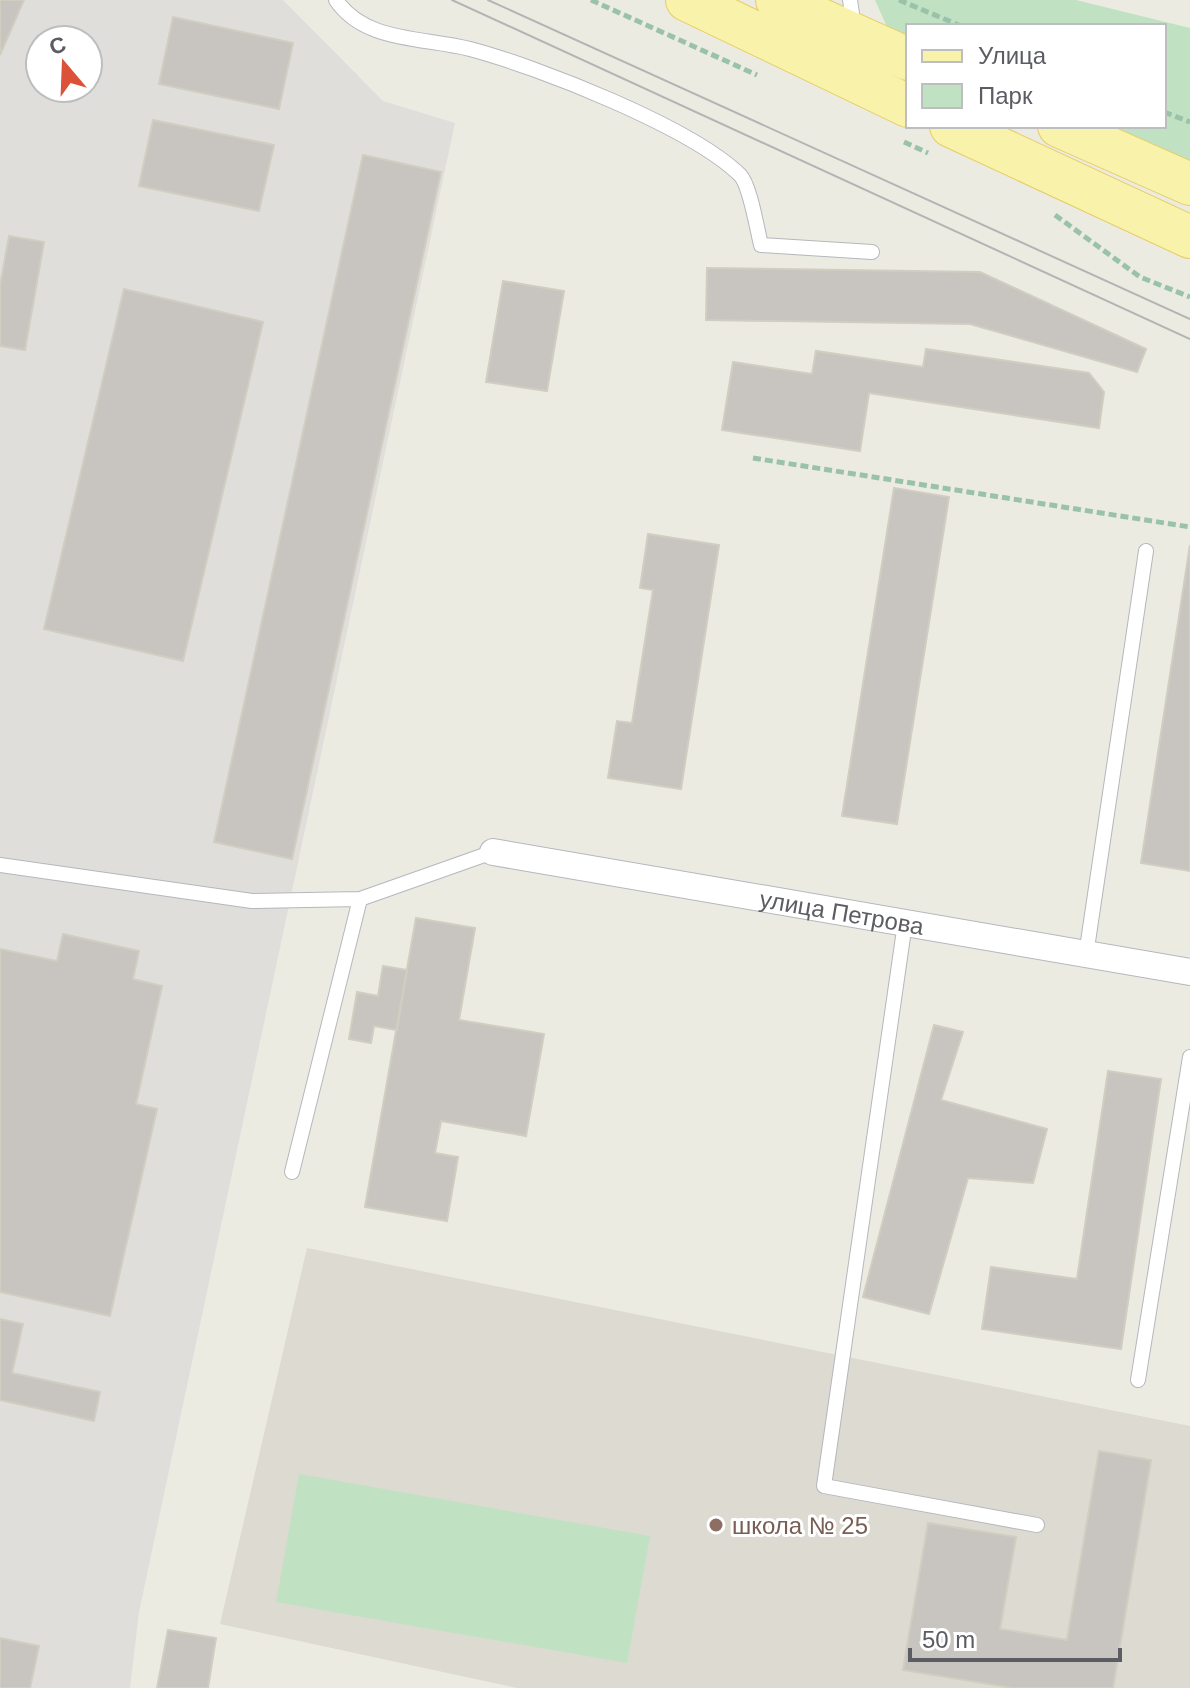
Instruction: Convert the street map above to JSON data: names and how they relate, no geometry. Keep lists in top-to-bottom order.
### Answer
{
  "streets": {
    "street": ["улица Петрова"]
  },
  "places": ["школа № 25"],
  "legend": ["Улица", "Парк"],
  "scale_bar": "50 m",
  "north": "top"
}
